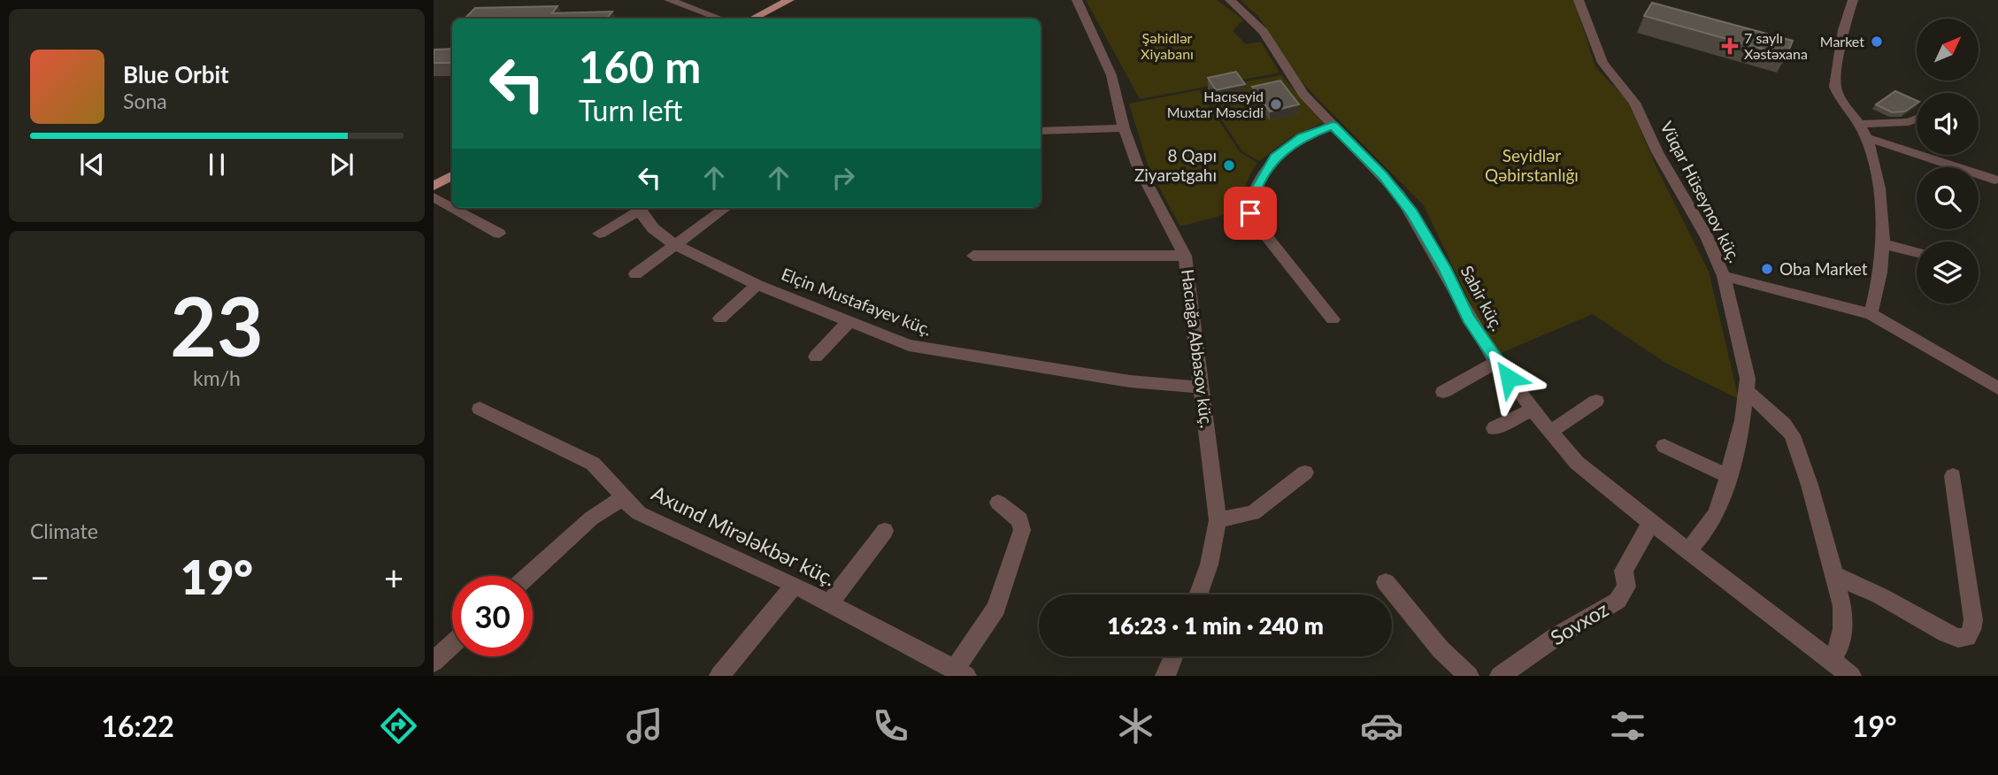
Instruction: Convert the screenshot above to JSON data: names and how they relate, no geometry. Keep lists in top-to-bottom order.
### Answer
{
  "streets": {
    "street": [
      "Vüqar Hüseynov küç.",
      "Sabir küç.",
      "Elçin Mustafayev küç.",
      "Hacıağa Abbasov küç.",
      "Axund Mirələkbər küç.",
      "Sovxoz"
    ]
  },
  "crossings": [
    ["Vüqar Hüseynov küç.", "Sabir küç."],
    ["Sabir küç.", "Sovxoz"],
    ["Elçin Mustafayev küç.", "Hacıağa Abbasov küç."]
  ],
  "parks": ["Şəhidlər Xiyabanı", "Seyidlər Qəbirstanlığı"],
  "places": {
    "other": [
      "Market",
      "Hacıseyid Muxtar Məscidi",
      "8 Qapı Ziyarətgahı",
      "Oba Market"
    ],
    "health": ["7 saylı Xəstəxana"]
  },
  "north": "top right",
  "page": {
    "turn": ["160 m", "Turn left"],
    "song": ["Blue Orbit", "Sona"],
    "tile": [
      ["23", "km/h"],
      "Climate"
    ],
    "heat": ["−", "19°", "+"],
    "limit": "30",
    "trip": "16:23 · 1 min · 240 m",
    "tabs": ["16:22", "19°"]
  }
}
